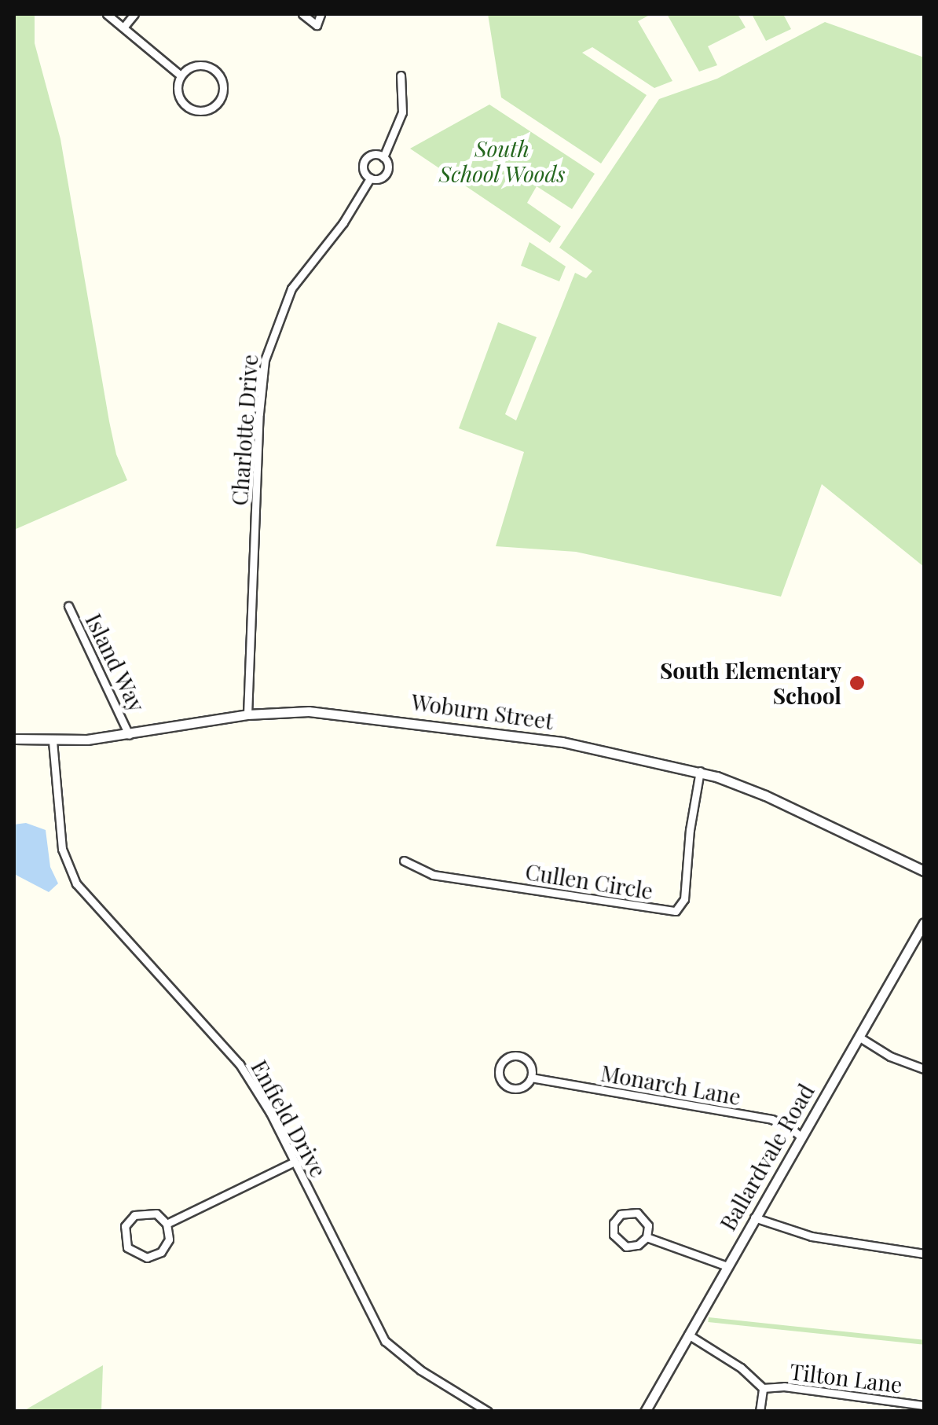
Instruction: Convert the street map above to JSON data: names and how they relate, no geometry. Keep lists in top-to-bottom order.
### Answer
{
  "streets": {
    "street": [
      "Charlotte Drive",
      "Island Way",
      "Woburn Street",
      "Cullen Circle",
      "Monarch Lane",
      "Enfield Drive",
      "Ballardvale Road",
      "Tilton Lane"
    ]
  },
  "crossings": [
    ["Charlotte Drive", "Woburn Street"],
    ["Island Way", "Woburn Street"],
    ["Woburn Street", "Cullen Circle"],
    ["Woburn Street", "Enfield Drive"],
    ["Monarch Lane", "Ballardvale Road"],
    ["Ballardvale Road", "Tilton Lane"]
  ],
  "parks": ["South School Woods"],
  "places": ["South Elementary School"]
}
